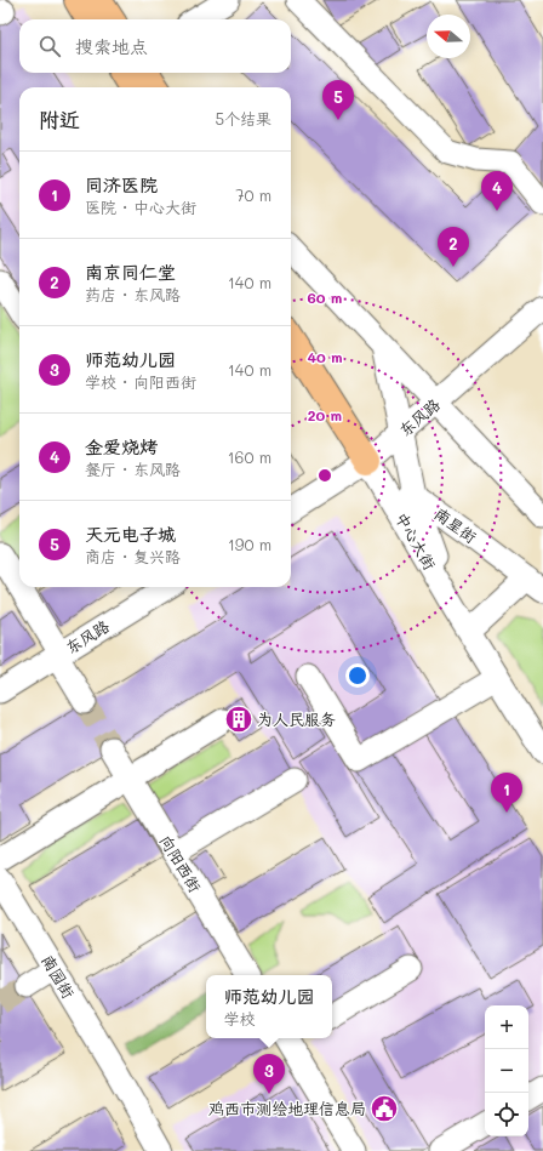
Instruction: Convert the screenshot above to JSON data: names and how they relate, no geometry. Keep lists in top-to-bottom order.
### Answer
{
  "streets": {
    "main road": ["中心大街"],
    "street": [
      "东风路",
      "南星街",
      "向阳西街",
      "南园街"
    ]
  },
  "crossings": [
    ["东风路", "南星街"],
    ["东风路", "中心大街"],
    ["南星街", "中心大街"]
  ],
  "places": {
    "building": ["为人民服务"],
    "public building": ["鸡西市测绘地理信息局"]
  },
  "north": "left",
  "page": {
    "search": "搜索地点",
    "pins": [
      "5",
      "4",
      "2",
      "1",
      "3"
    ],
    "heading": ["附近", "5个结果"],
    "list": [
      {
        "mark": "1",
        "name": "同济医院",
        "note": "医院 · 中心大街",
        "value": "70 m"
      },
      {
        "mark": "2",
        "name": "南京同仁堂",
        "note": "药店 · 东风路",
        "value": "140 m"
      },
      {
        "mark": "3",
        "name": "师范幼儿园",
        "note": "学校 · 向阳西街",
        "value": "140 m"
      },
      {
        "mark": "4",
        "name": "金爱烧烤",
        "note": "餐厅 · 东风路",
        "value": "160 m"
      },
      {
        "mark": "5",
        "name": "天元电子城",
        "note": "商店 · 复兴路",
        "value": "190 m"
      }
    ],
    "popup": ["师范幼儿园", "学校"],
    "map_buttons": ["+", "−"]
  },
  "rings": ["60 m", "40 m", "20 m"]
}
